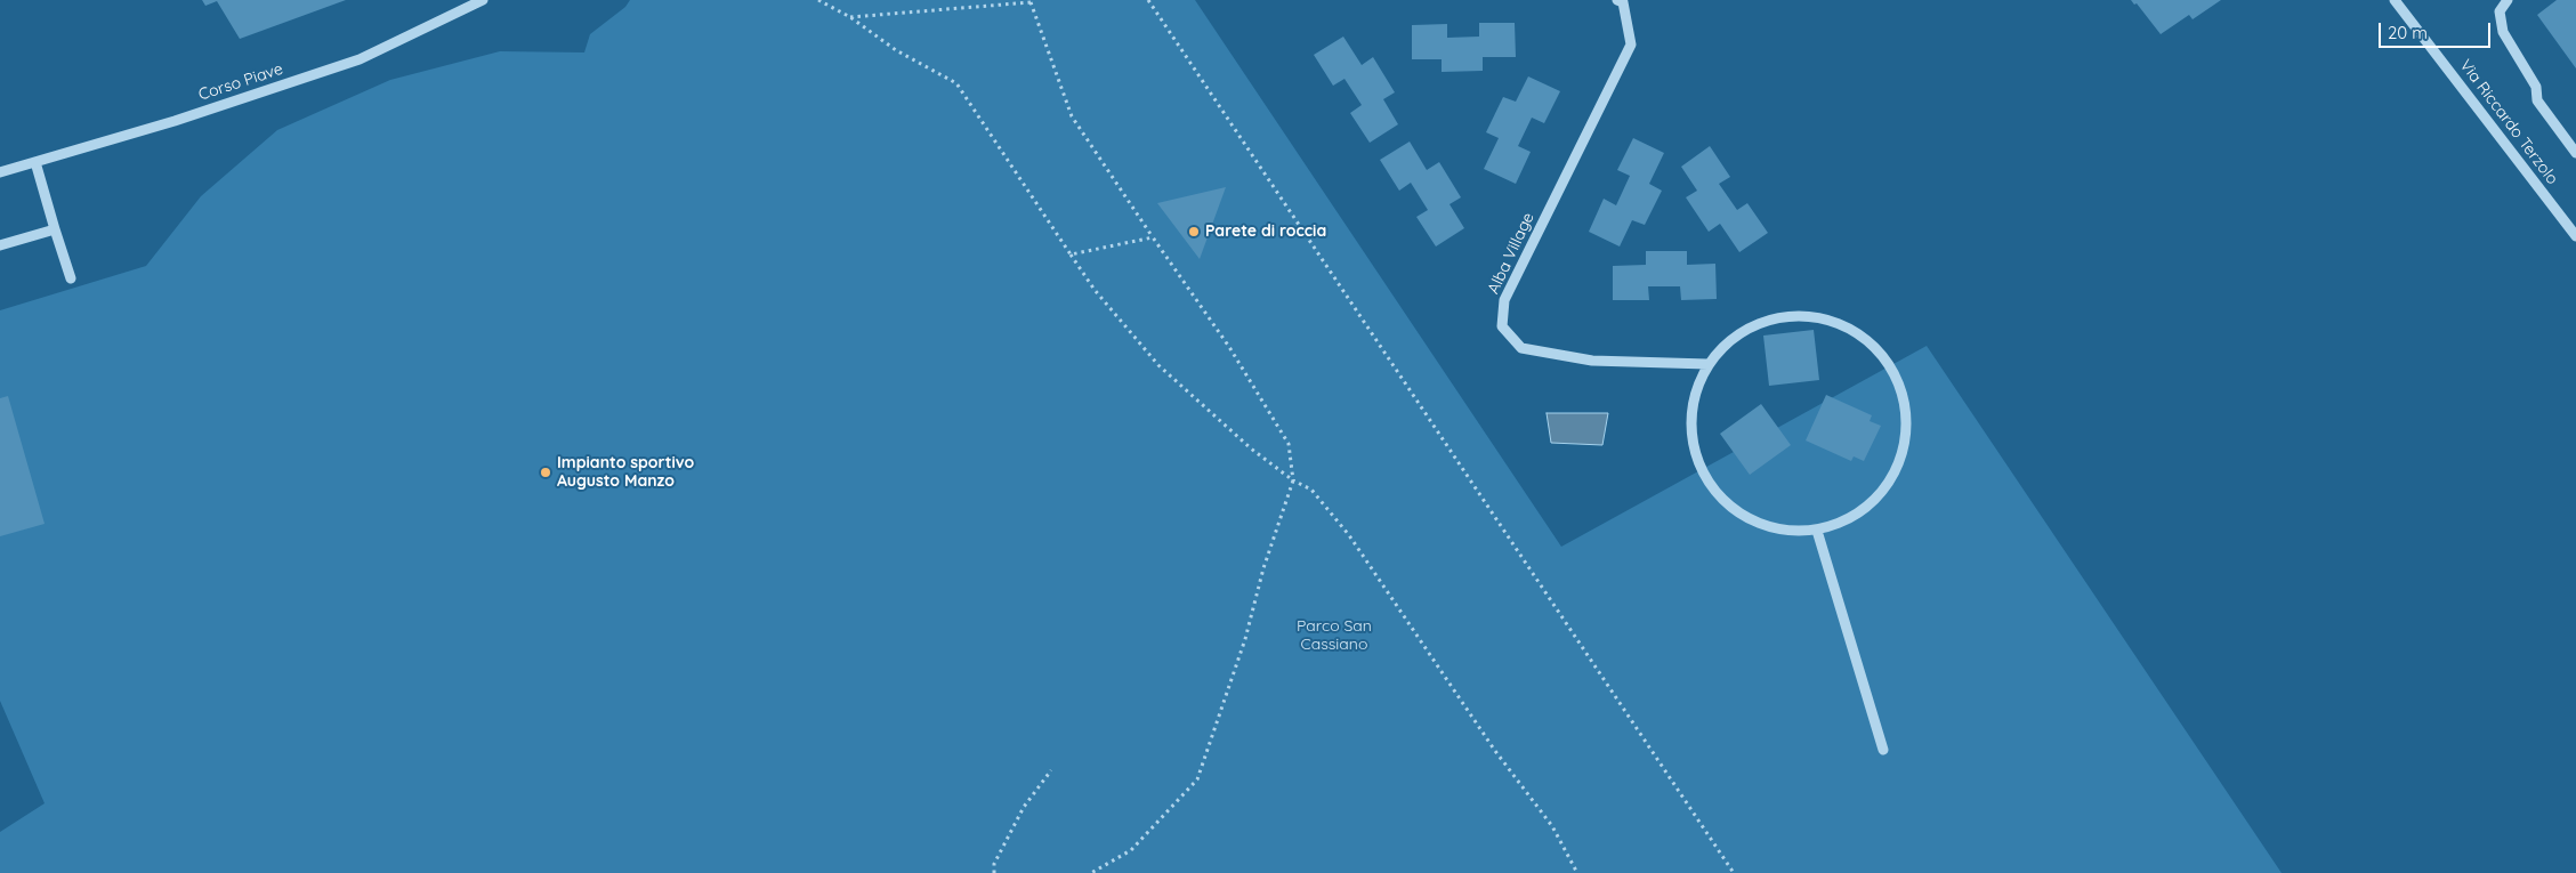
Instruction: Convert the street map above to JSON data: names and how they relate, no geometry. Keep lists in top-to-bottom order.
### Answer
{
  "streets": {
    "street": ["Corso Piave", "Via Riccardo Terzolo", "Alba Village"]
  },
  "parks": ["Parco San Cassiano"],
  "places": ["Parete di roccia", "Impianto sportivo Augusto Manzo"],
  "scale_bar": "20 m"
}
